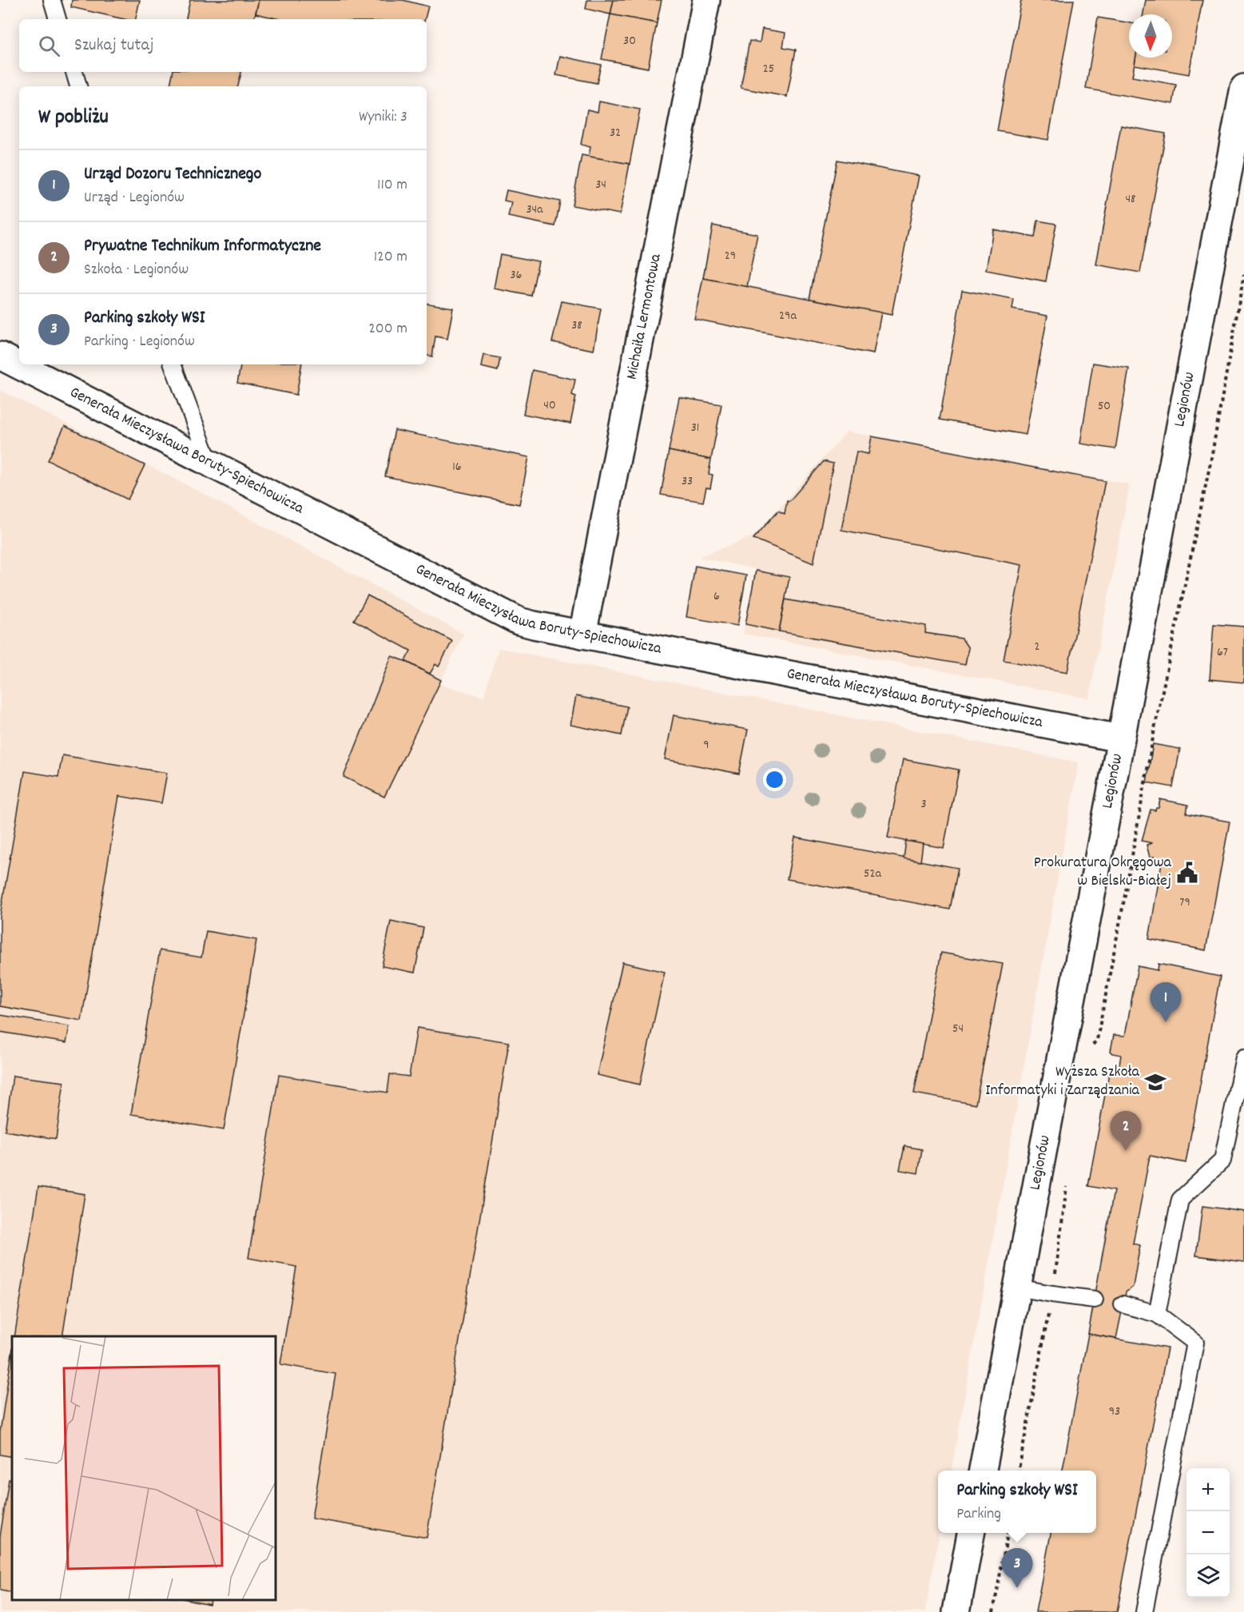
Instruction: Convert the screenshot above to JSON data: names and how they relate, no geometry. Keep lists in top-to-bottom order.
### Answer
{
  "streets": {
    "street": ["Michaiła Lermontowa", "Legionów", "Generała Mieczysława Boruty-Spiechowicza"]
  },
  "crossings": [
    ["Michaiła Lermontowa", "Generała Mieczysława Boruty-Spiechowicza"],
    ["Legionów", "Generała Mieczysława Boruty-Spiechowicza"]
  ],
  "places": {
    "public building": ["Prokuratura Okręgowa w Bielsku-Białej"],
    "school or university": ["Wyższa Szkoła Informatyki i Zarządzania"]
  },
  "house_numbers": [
    "30",
    "25",
    "32",
    "34",
    "48",
    "34a",
    "29",
    "36",
    "29a",
    "38",
    "40",
    "50",
    "31",
    "16",
    "33",
    "6",
    "2",
    "67",
    "9",
    "3",
    "52a",
    "79",
    "54",
    "93"
  ],
  "north": "bottom",
  "page": {
    "search": "Szukaj tutaj",
    "heading": ["W pobliżu", "Wyniki: 3"],
    "list": [
      {
        "mark": "1",
        "name": "Urząd Dozoru Technicznego",
        "note": "Urząd · Legionów",
        "value": "110 m"
      },
      {
        "mark": "2",
        "name": "Prywatne Technikum Informatyczne",
        "note": "Szkoła · Legionów",
        "value": "120 m"
      },
      {
        "mark": "3",
        "name": "Parking szkoły WSI",
        "note": "Parking · Legionów",
        "value": "200 m"
      }
    ],
    "pins": ["1", "2", "3"],
    "map_buttons": ["+", "−"],
    "popup": ["Parking szkoły WSI", "Parking"]
  }
}
